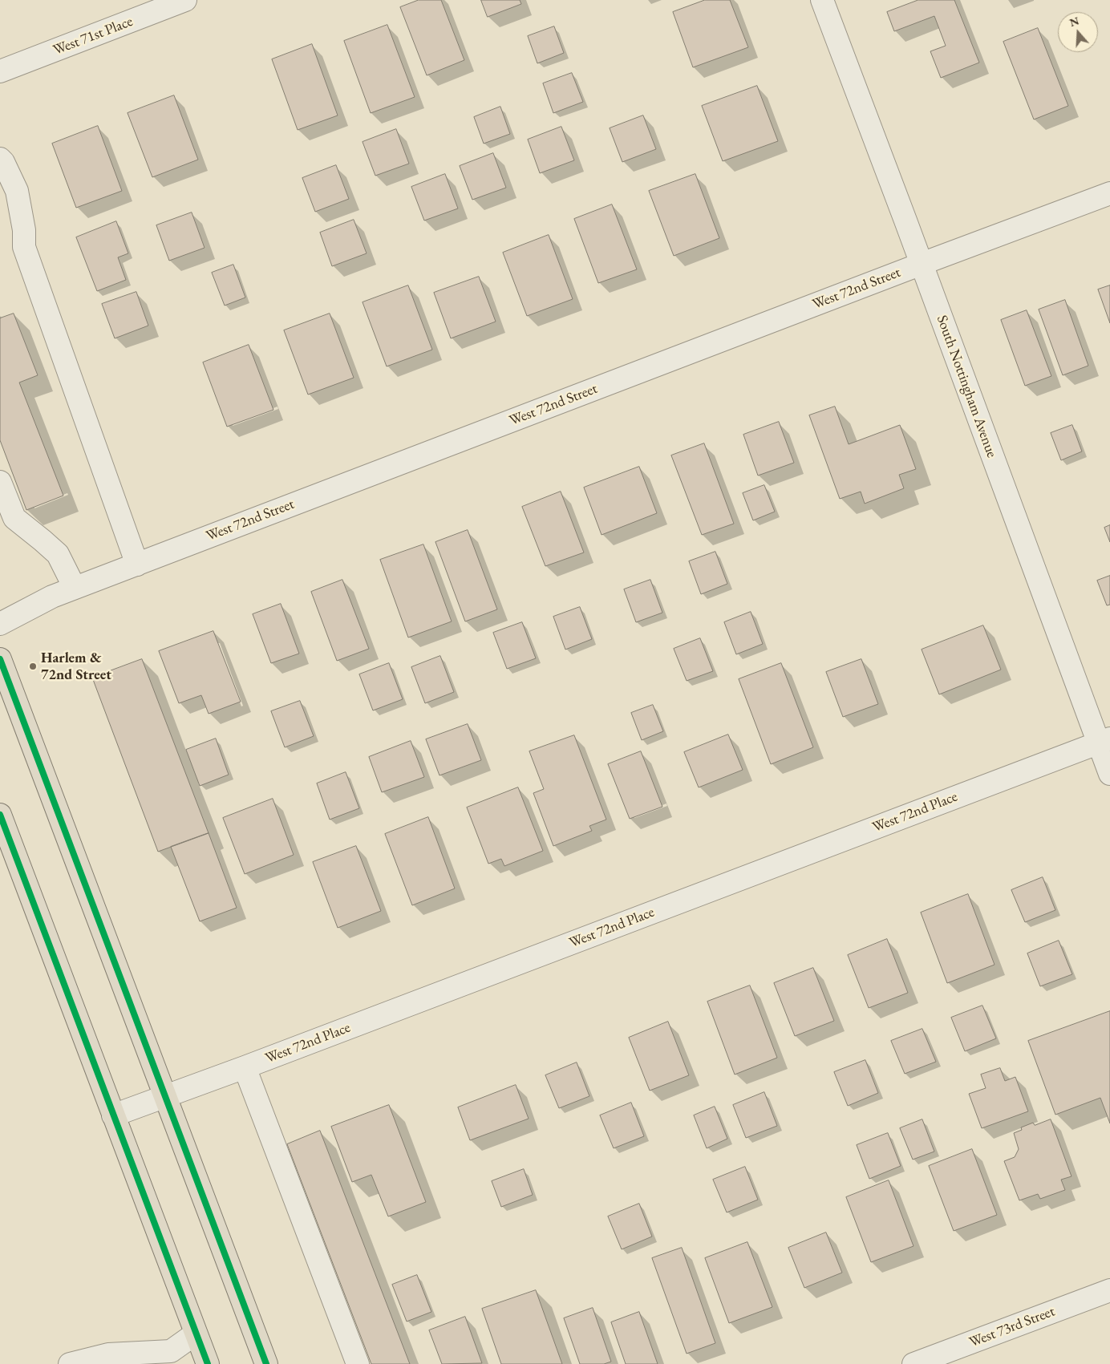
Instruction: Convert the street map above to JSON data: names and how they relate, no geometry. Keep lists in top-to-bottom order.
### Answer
{
  "streets": {
    "street": [
      "West 71st Place",
      "West 72nd Street",
      "South Nottingham Avenue",
      "West 72nd Place",
      "West 73rd Street"
    ]
  },
  "crossings": [
    ["West 72nd Street", "South Nottingham Avenue"],
    ["South Nottingham Avenue", "West 72nd Place"]
  ],
  "places": ["Harlem & 72nd Street"],
  "north": "top"
}
